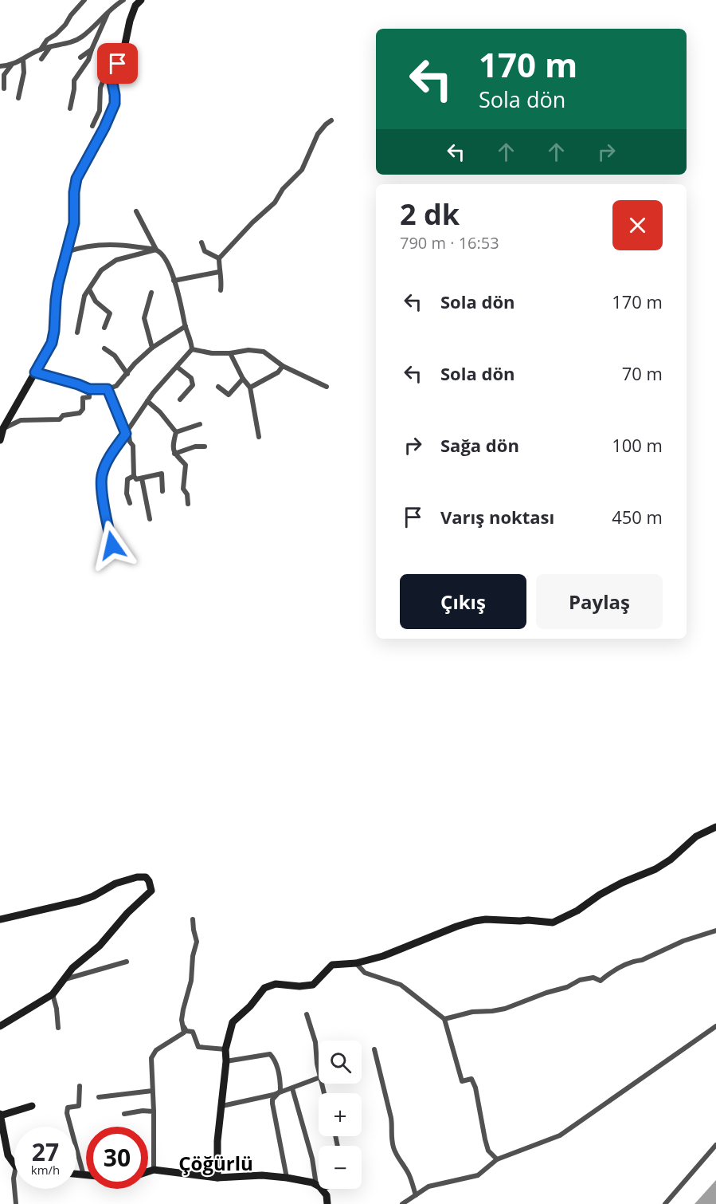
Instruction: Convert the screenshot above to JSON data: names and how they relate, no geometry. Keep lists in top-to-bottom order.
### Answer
{
  "districts": ["Çöğürlü"],
  "page": {
    "turn": ["170 m", "Sola dön"],
    "heading": ["2 dk", "790 m · 16:53"],
    "list": [
      {
        "name": "Sola dön",
        "value": "170 m"
      },
      {
        "name": "Sola dön",
        "value": "70 m"
      },
      {
        "name": "Sağa dön",
        "value": "100 m"
      },
      {
        "name": "Varış noktası",
        "value": "450 m"
      }
    ],
    "buttons": ["Çıkış", "Paylaş"],
    "map_buttons": ["+", "−"],
    "speed": "27 km/h",
    "limit": "30"
  }
}
